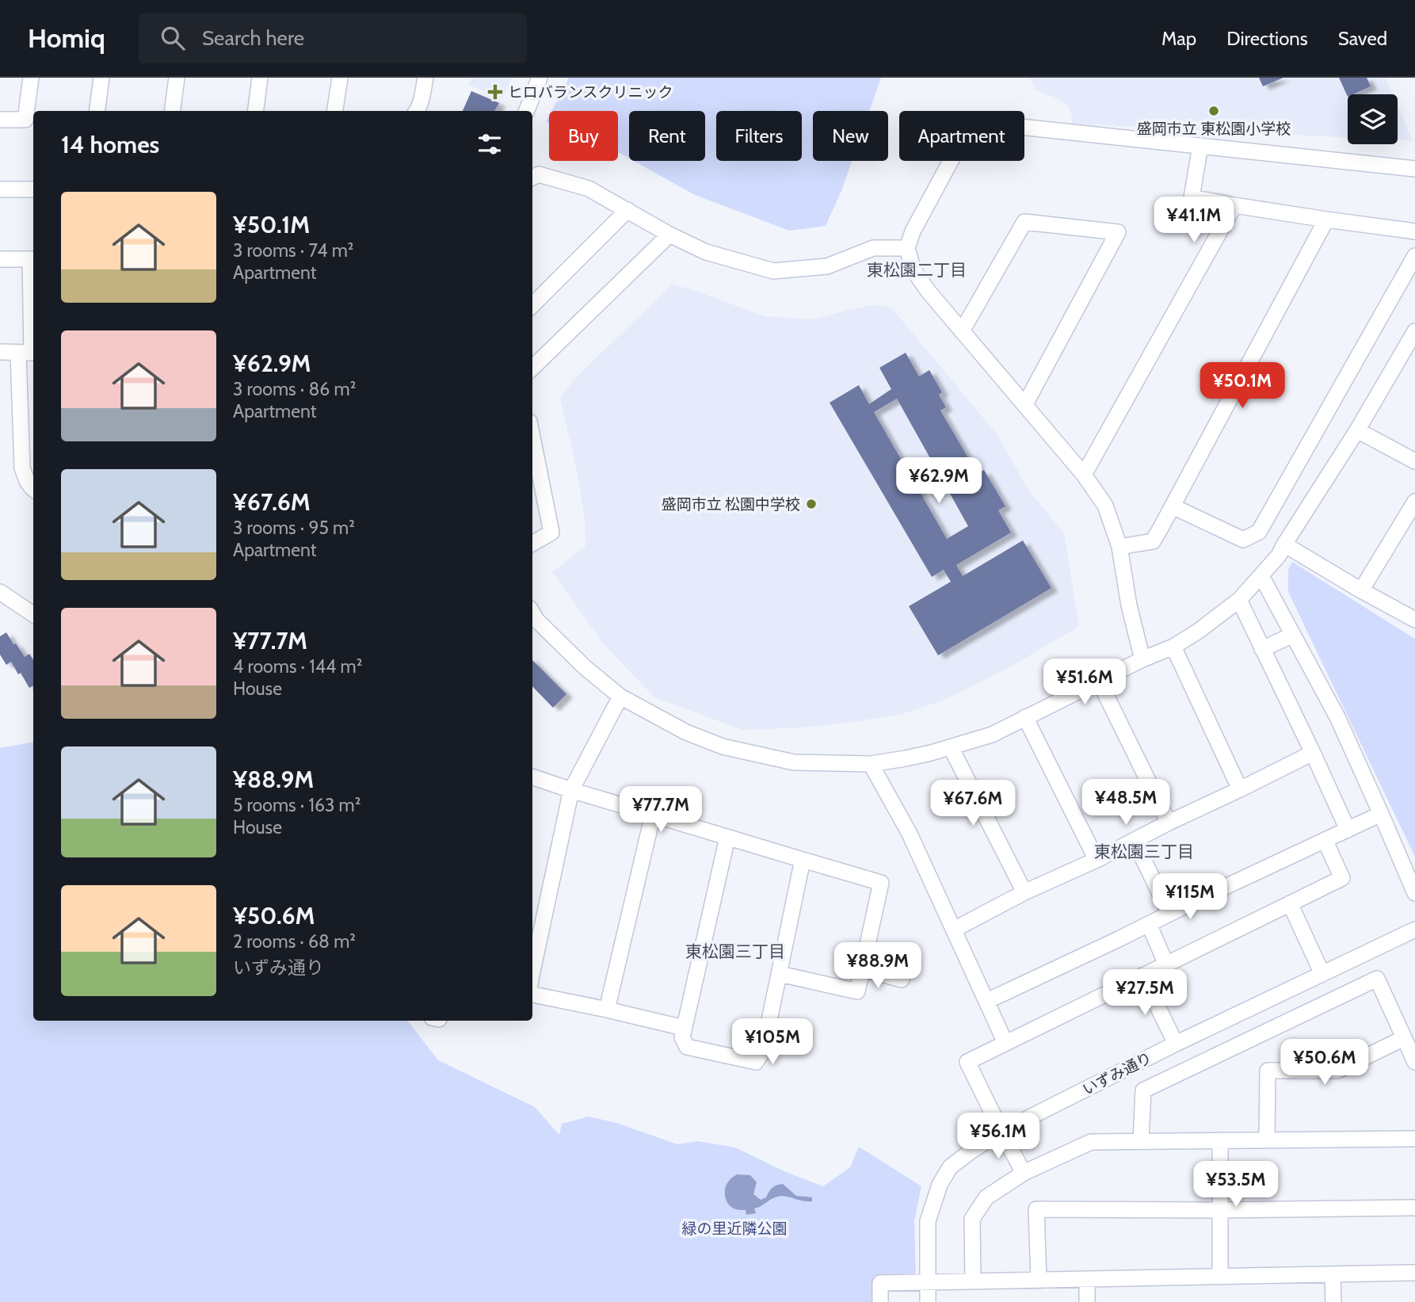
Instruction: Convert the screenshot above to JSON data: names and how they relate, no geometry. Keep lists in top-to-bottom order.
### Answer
{
  "streets": {
    "street": ["いずみ通り"]
  },
  "districts": ["東松園二丁目", "東松園三丁目", "東松園三丁目"],
  "parks": ["緑の里近隣公園"],
  "places": {
    "health": ["ヒロバランスクリニック"],
    "other": ["盛岡市立 東松園小学校", "盛岡市立 松園中学校"]
  },
  "page": {
    "header": "Homiq",
    "search": "Search here",
    "nav": ["Map", "Directions", "Saved"],
    "chip": [
      "Buy",
      "Rent",
      "Filters",
      "New",
      "Apartment"
    ],
    "heading": "14 homes",
    "list": [
      {
        "name": "¥50.1M",
        "note": "3 rooms · 74 m² · Apartment"
      },
      {
        "name": "¥62.9M",
        "note": "3 rooms · 86 m² · Apartment"
      },
      {
        "name": "¥67.6M",
        "note": "3 rooms · 95 m² · Apartment"
      },
      {
        "name": "¥77.7M",
        "note": "4 rooms · 144 m² · House"
      },
      {
        "name": "¥88.9M",
        "note": "5 rooms · 163 m² · House"
      },
      {
        "name": "¥50.6M",
        "note": "2 rooms · 68 m² · いずみ通り"
      }
    ],
    "price": [
      "¥41.1M",
      "¥50.1M",
      "¥62.9M",
      "¥51.6M",
      "¥48.5M",
      "¥67.6M",
      "¥77.7M",
      "¥115M",
      "¥88.9M",
      "¥27.5M",
      "¥105M",
      "¥50.6M",
      "¥56.1M",
      "¥53.5M"
    ]
  }
}
